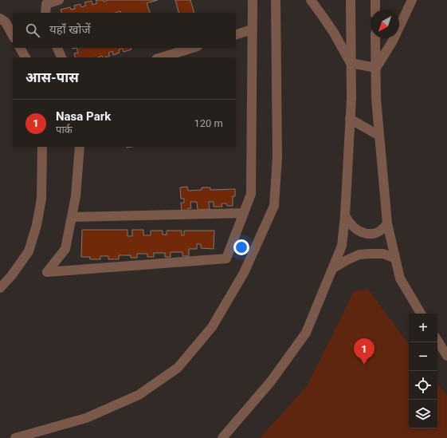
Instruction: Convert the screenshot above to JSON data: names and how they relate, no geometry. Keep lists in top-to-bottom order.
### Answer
{
  "north": "bottom left",
  "page": {
    "search": "यहाँ खोजें",
    "heading": "आस-पास",
    "list": [
      {
        "mark": "1",
        "name": "Nasa Park",
        "note": "पार्क",
        "value": "120 m"
      }
    ],
    "map_buttons": ["+", "−"],
    "pins": "1"
  }
}
